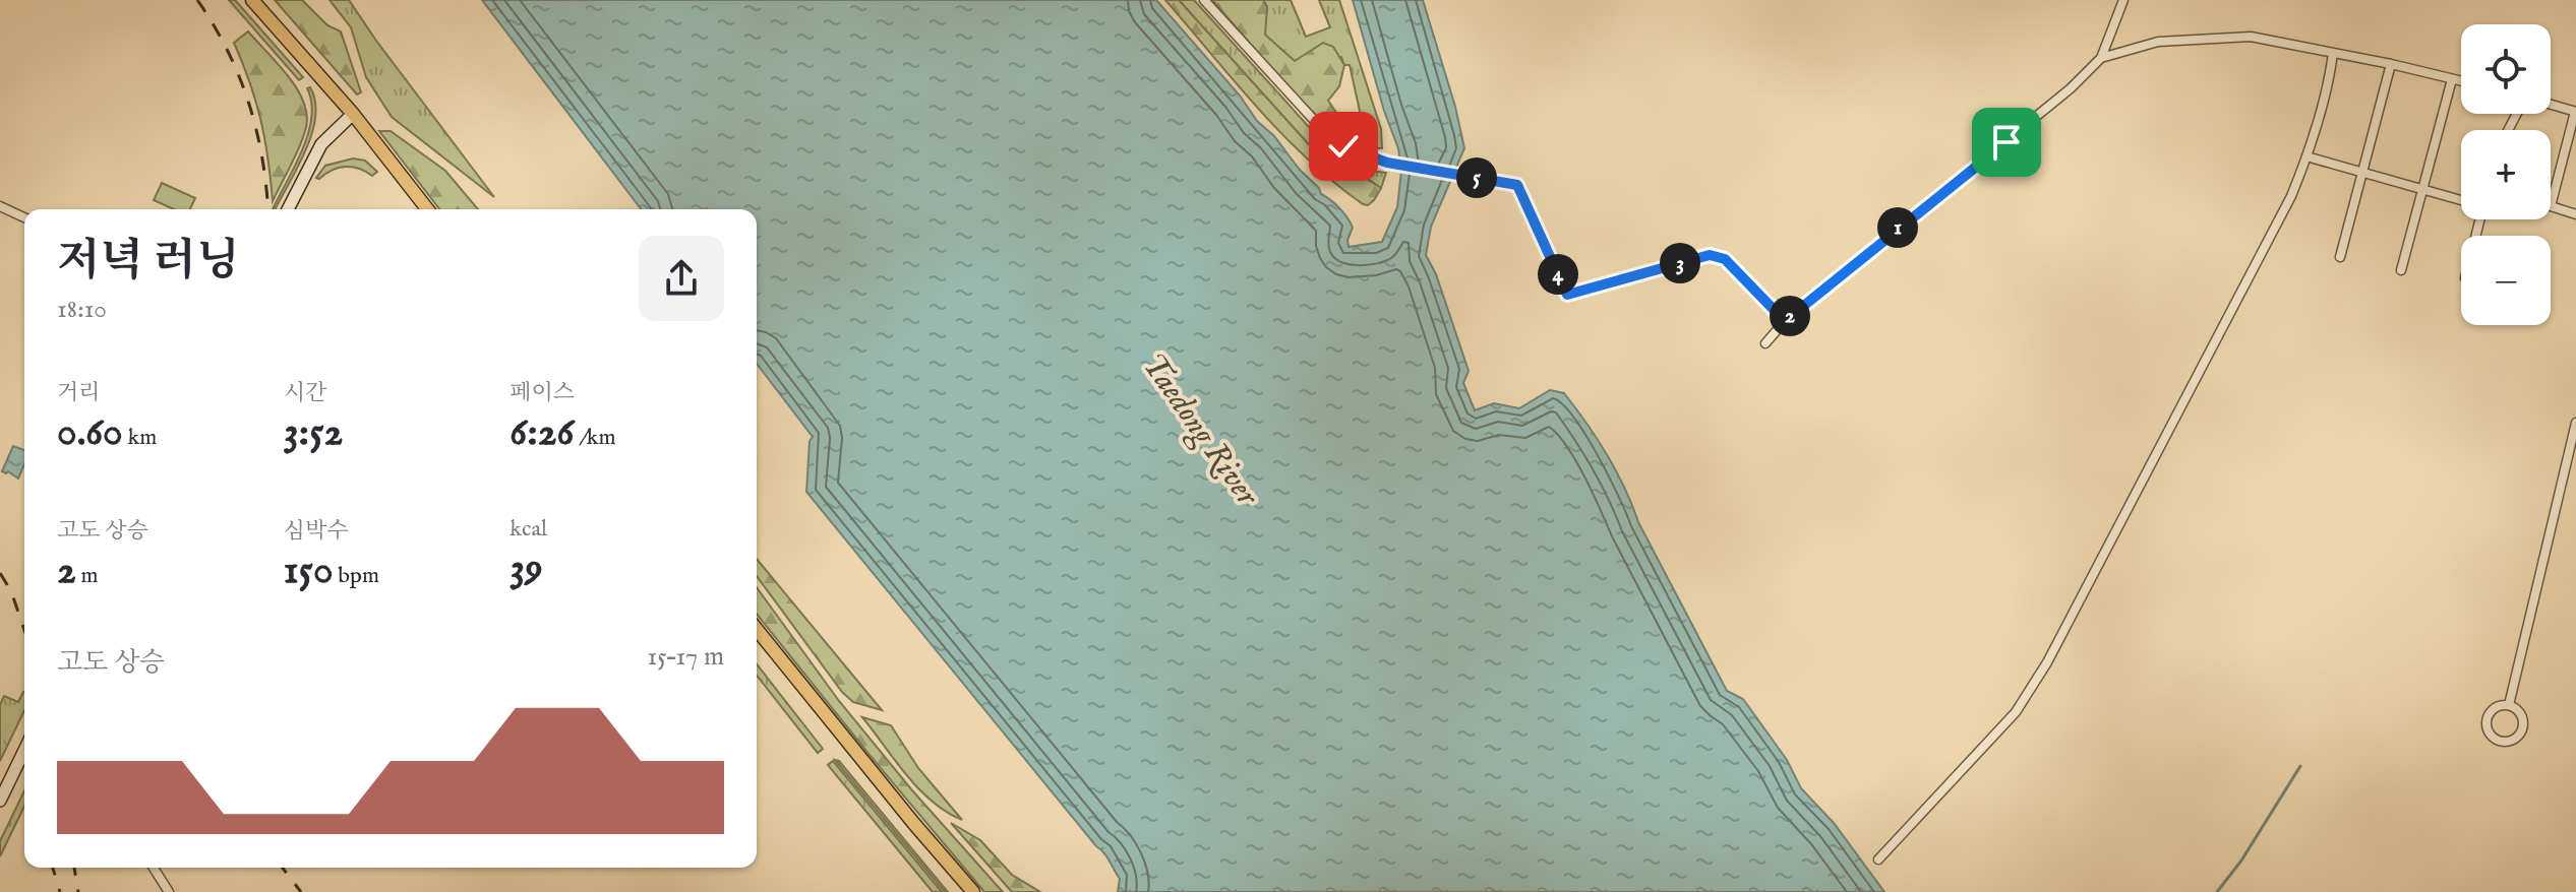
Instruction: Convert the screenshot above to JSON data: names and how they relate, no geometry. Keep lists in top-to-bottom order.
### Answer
{
  "water": ["Taedong River"],
  "page": {
    "map_buttons": ["+", "−"],
    "pins": [
      "5",
      "1",
      "3",
      "4",
      "2"
    ],
    "heading": ["저녁 러닝", "18:10"],
    "stats": [
      ["거리", "0.60 km"],
      ["시간", "3:52"],
      ["페이스", "6:26 /km"],
      ["고도 상승", "2 m"],
      ["심박수", "150 bpm"],
      ["kcal", "39"]
    ],
    "chart": ["고도 상승", "15–17 m"]
  }
}
